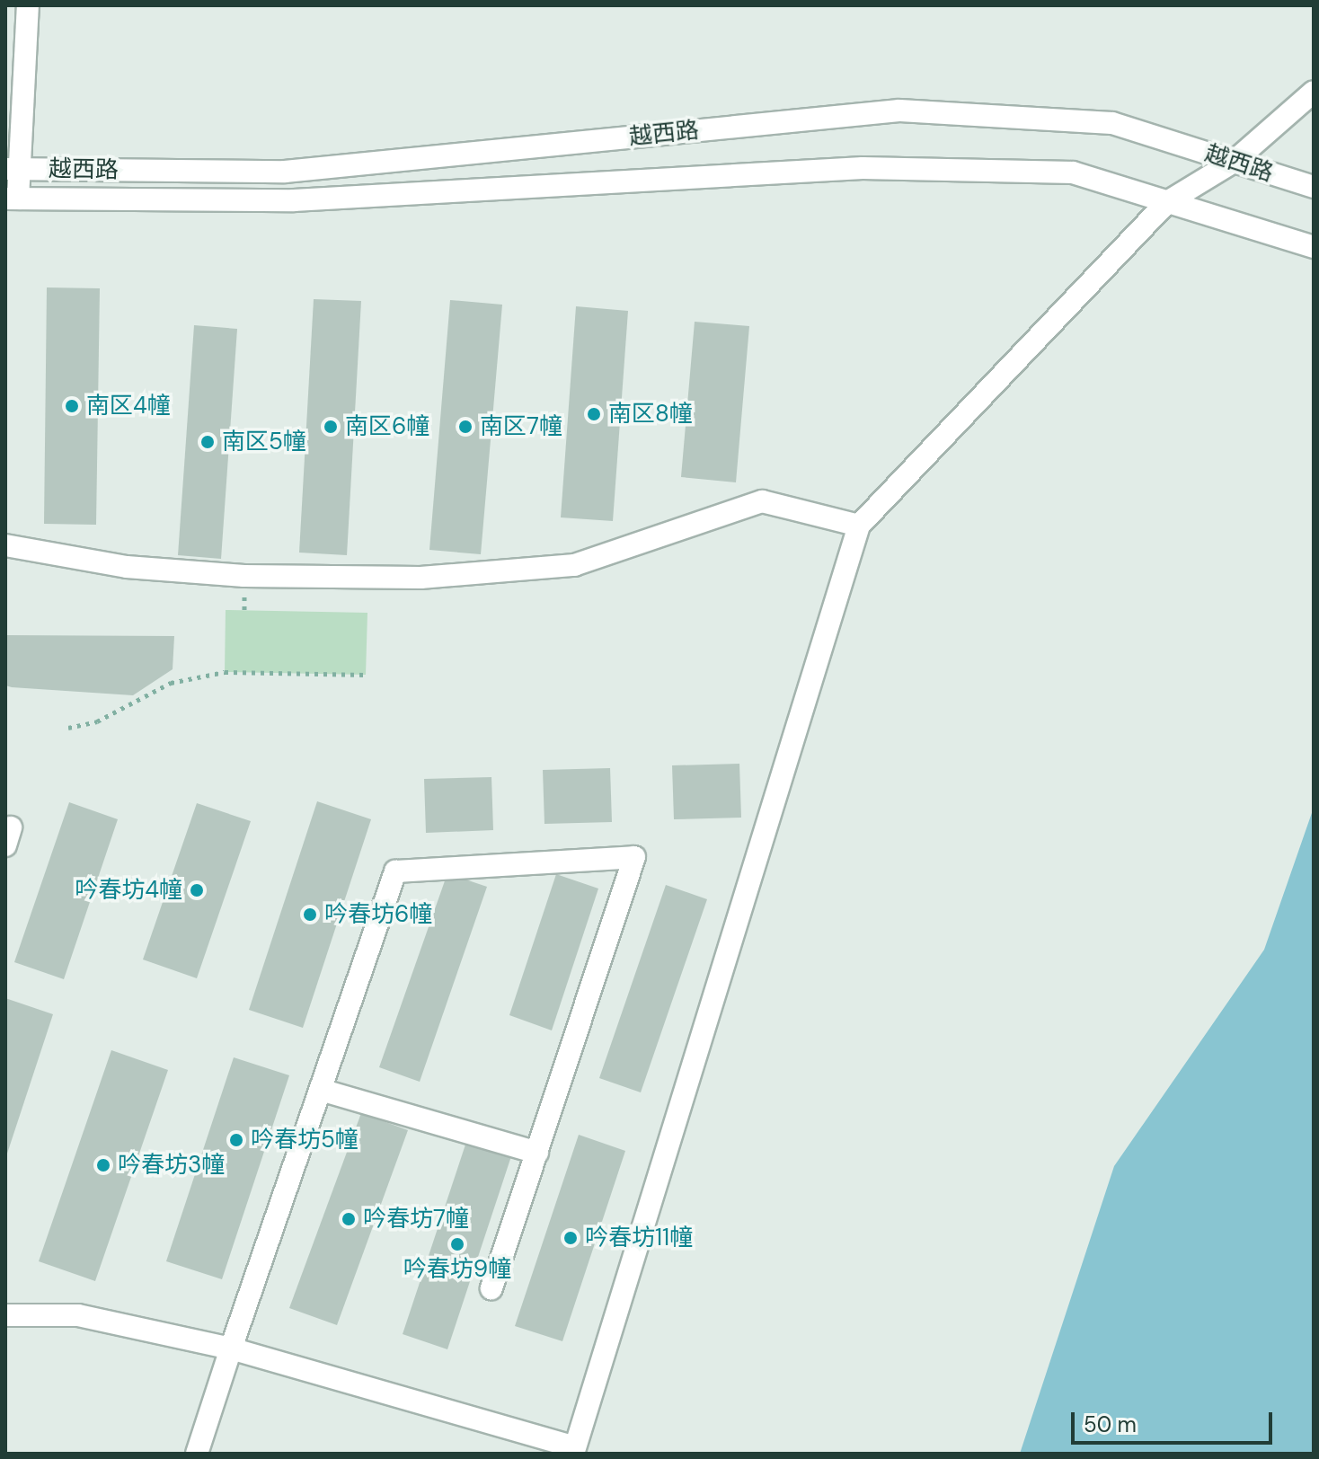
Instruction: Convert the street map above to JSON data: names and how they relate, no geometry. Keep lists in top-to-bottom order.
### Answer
{
  "streets": {
    "street": ["越西路"]
  },
  "places": [
    "南区4幢",
    "南区8幢",
    "南区6幢",
    "南区7幢",
    "南区5幢",
    "吟春坊4幢",
    "吟春坊6幢",
    "吟春坊5幢",
    "吟春坊3幢",
    "吟春坊7幢",
    "吟春坊11幢",
    "吟春坊9幢"
  ],
  "scale_bar": "50 m"
}
